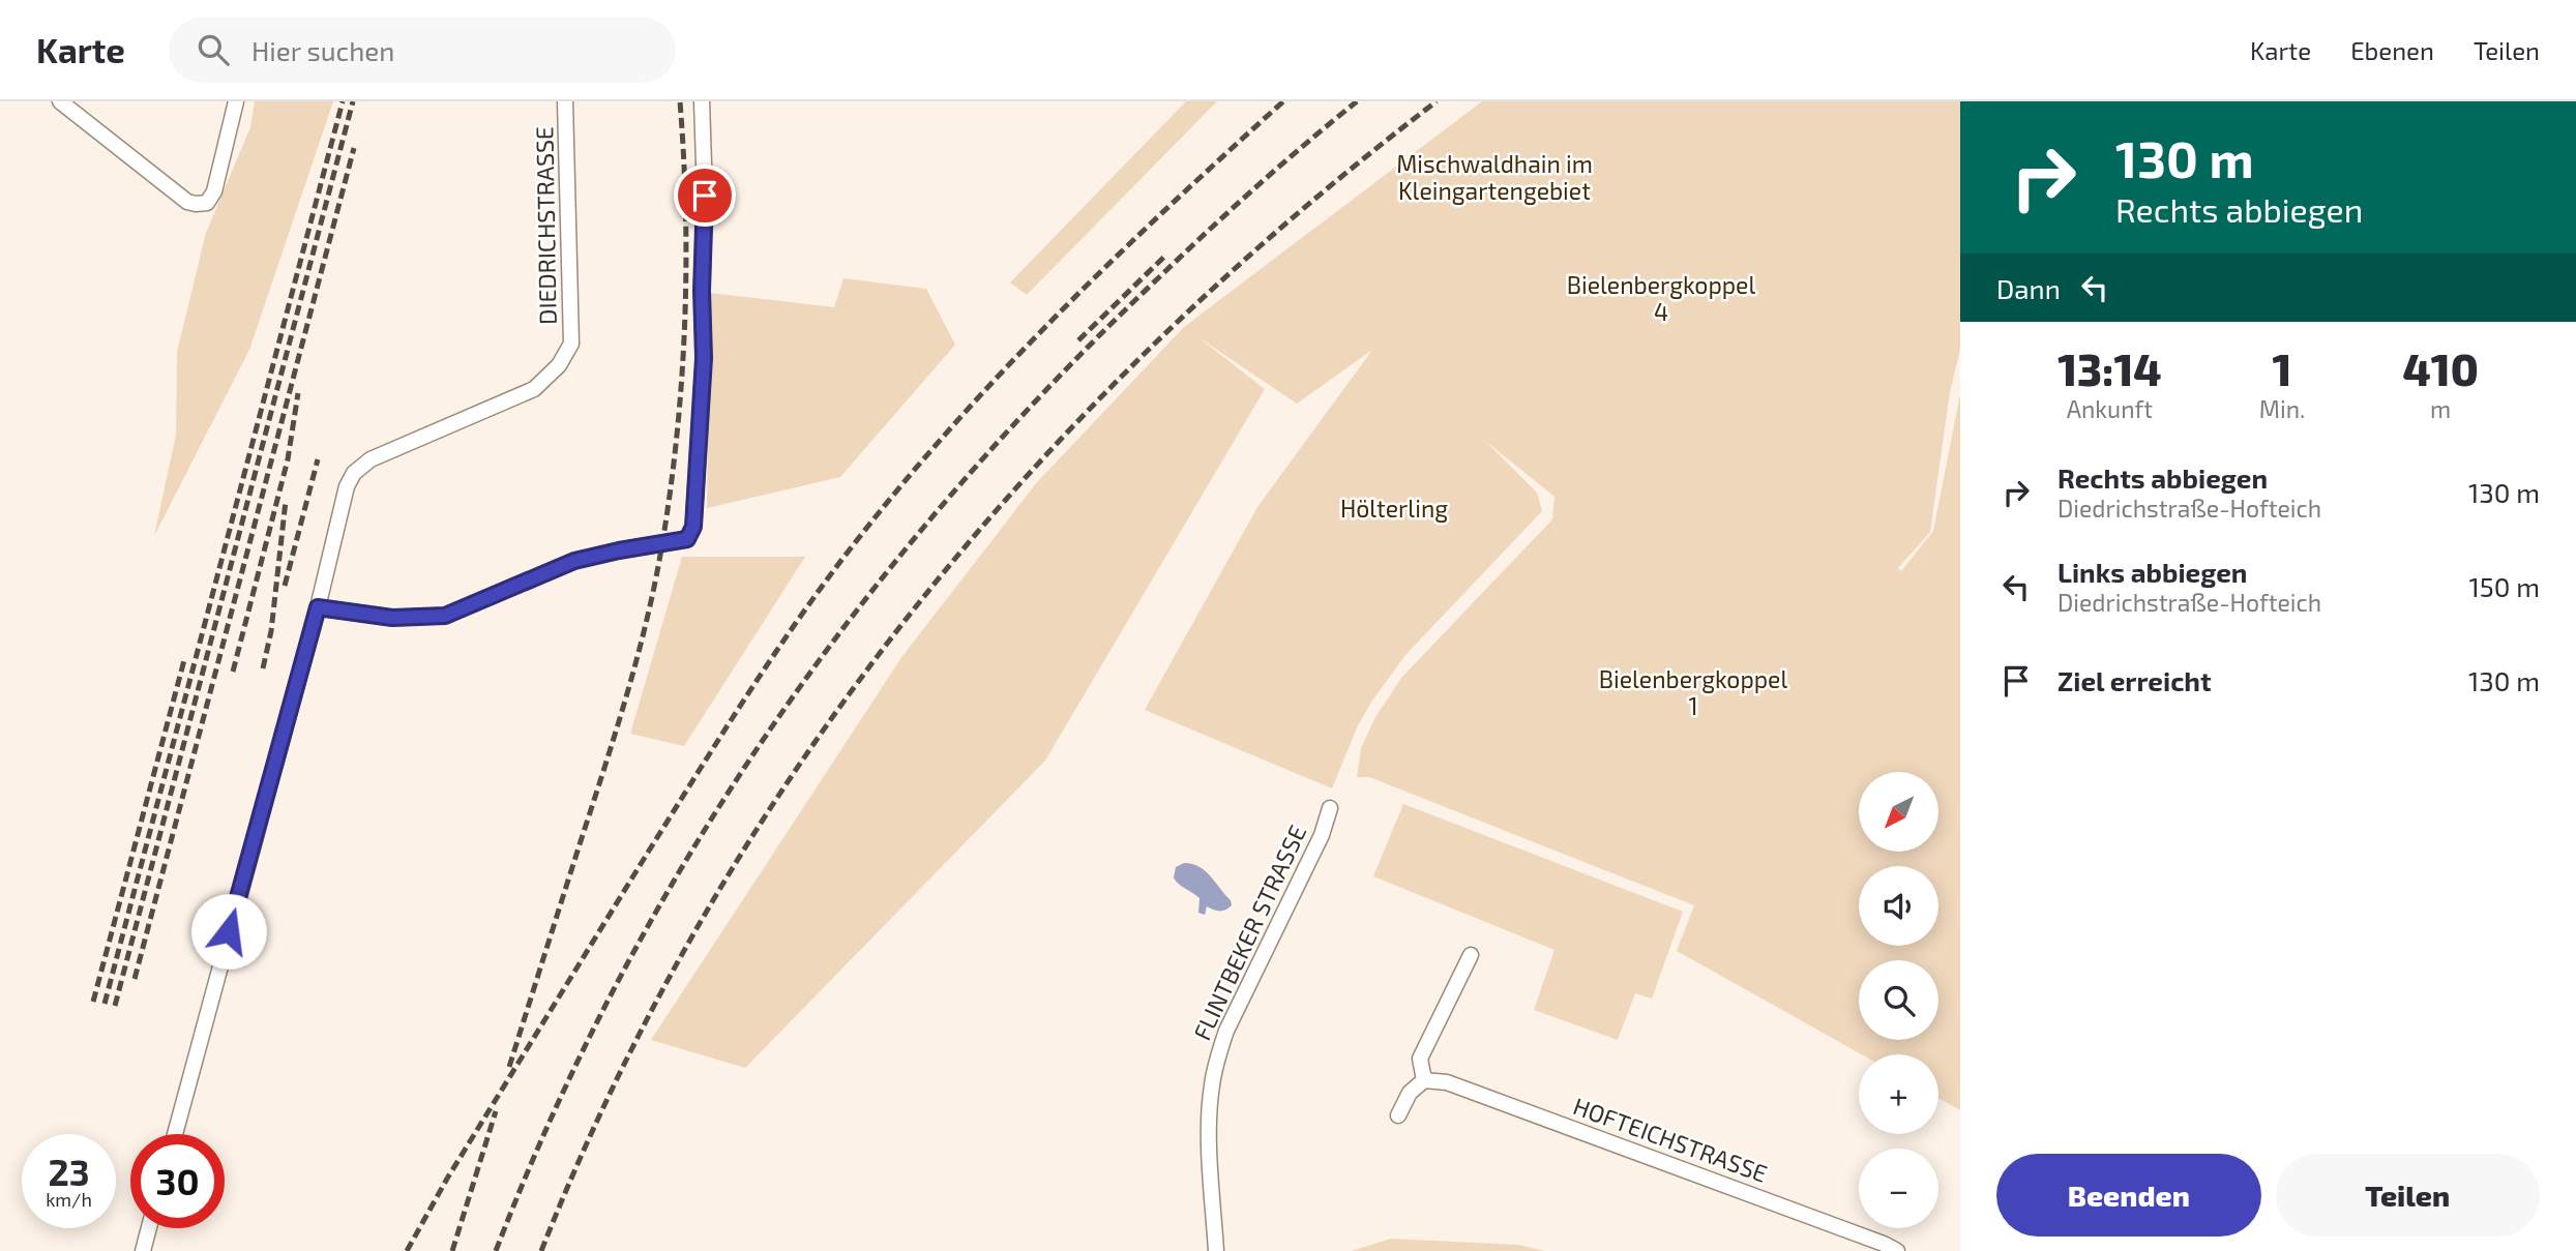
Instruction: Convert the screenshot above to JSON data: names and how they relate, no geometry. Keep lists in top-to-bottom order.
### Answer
{
  "streets": {
    "street": ["DIEDRICHSTRASSE", "FLINTBEKER STRASSE", "HOFTEICHSTRASSE"]
  },
  "parks": [
    "Mischwaldhain im Kleingartengebiet",
    "Bielenbergkoppel 4",
    "Hölterling",
    "Bielenbergkoppel 1"
  ],
  "north": "bottom left",
  "page": {
    "header": "Karte",
    "search": "Hier suchen",
    "nav": ["Karte", "Ebenen", "Teilen"],
    "turn": ["130 m", "Rechts abbiegen"],
    "then": "Dann",
    "eta": [
      "13:14",
      "Ankunft",
      "1",
      "Min.",
      "410",
      "m"
    ],
    "list": [
      {
        "name": "Rechts abbiegen",
        "note": "Diedrichstraße-Hofteich",
        "value": "130 m"
      },
      {
        "name": "Links abbiegen",
        "note": "Diedrichstraße-Hofteich",
        "value": "150 m"
      },
      {
        "name": "Ziel erreicht",
        "value": "130 m"
      }
    ],
    "map_buttons": ["+", "−"],
    "speed": "23 km/h",
    "limit": "30",
    "buttons": ["Beenden", "Teilen"]
  }
}
